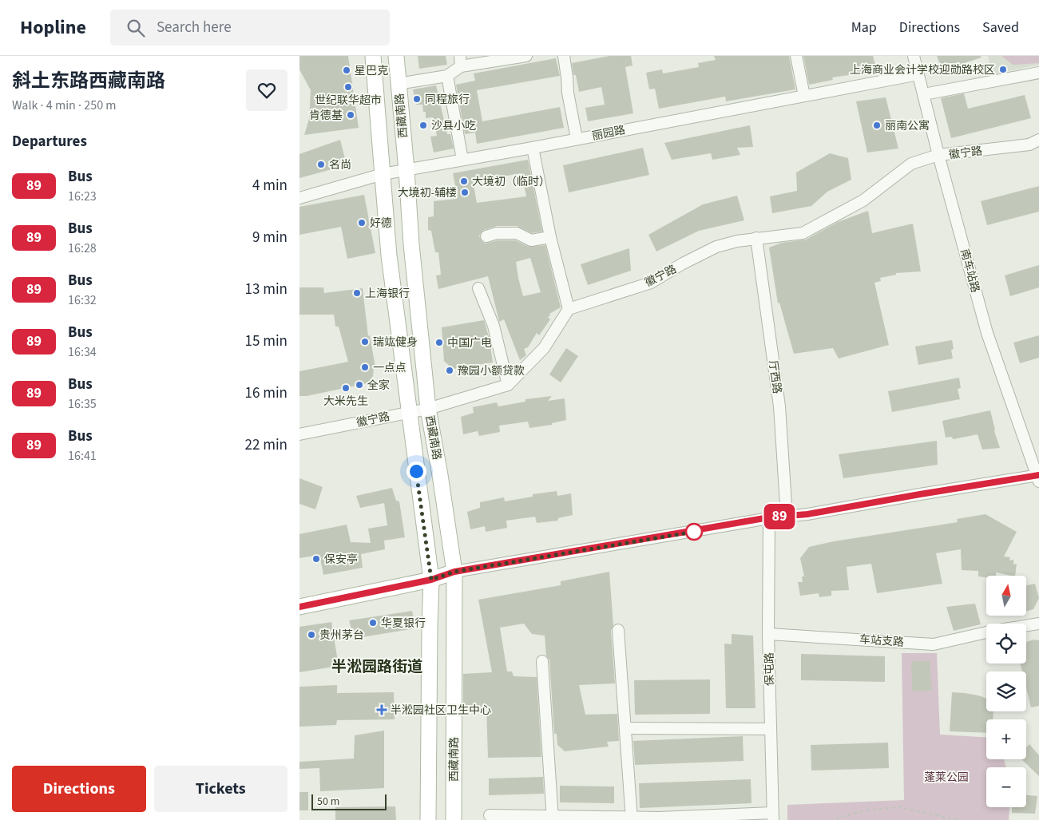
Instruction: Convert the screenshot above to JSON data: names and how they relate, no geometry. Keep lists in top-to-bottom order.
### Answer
{
  "streets": {
    "main road": ["西藏南路"],
    "street": [
      "丽园路",
      "徽宁路",
      "南车站路",
      "厅西路",
      "车站支路",
      "保屯路"
    ]
  },
  "crossings": [
    ["西藏南路", "丽园路"],
    ["西藏南路", "徽宁路"],
    ["丽园路", "南车站路"],
    ["徽宁路", "南车站路"],
    ["徽宁路", "厅西路"],
    ["车站支路", "保屯路"]
  ],
  "districts": ["半淞园路街道"],
  "parks": ["蓬莱公园"],
  "places": {
    "other": [
      "上海商业会计学校迎勋路校区",
      "星巴克",
      "世纪联华超市",
      "同程旅行",
      "肯德基",
      "沙县小吃",
      "丽南公寓",
      "名尚",
      "大境初（临时）",
      "大境初-辅楼",
      "好德",
      "上海银行",
      "瑞竑健身",
      "中国广电",
      "一点点",
      "豫园小额贷款",
      "全家",
      "大米先生",
      "保安亭",
      "华夏银行",
      "贵州茅台"
    ],
    "health": ["半淞园社区卫生中心"]
  },
  "lines": ["bus line 89"],
  "scale_bar": "50 m",
  "north": "top",
  "page": {
    "header": "Hopline",
    "search": "Search here",
    "nav": ["Map", "Directions", "Saved"],
    "heading": [
      ["斜土东路西藏南路", "Walk · 4 min · 250 m"],
      "Departures"
    ],
    "on_map": "89",
    "list": [
      {
        "mark": "89",
        "name": "Bus",
        "note": "16:23",
        "value": "4 min"
      },
      {
        "mark": "89",
        "name": "Bus",
        "note": "16:28",
        "value": "9 min"
      },
      {
        "mark": "89",
        "name": "Bus",
        "note": "16:32",
        "value": "13 min"
      },
      {
        "mark": "89",
        "name": "Bus",
        "note": "16:34",
        "value": "15 min"
      },
      {
        "mark": "89",
        "name": "Bus",
        "note": "16:35",
        "value": "16 min"
      },
      {
        "mark": "89",
        "name": "Bus",
        "note": "16:41",
        "value": "22 min"
      }
    ],
    "map_buttons": ["+", "−"],
    "buttons": ["Directions", "Tickets"],
    "scale": "50 m"
  }
}
